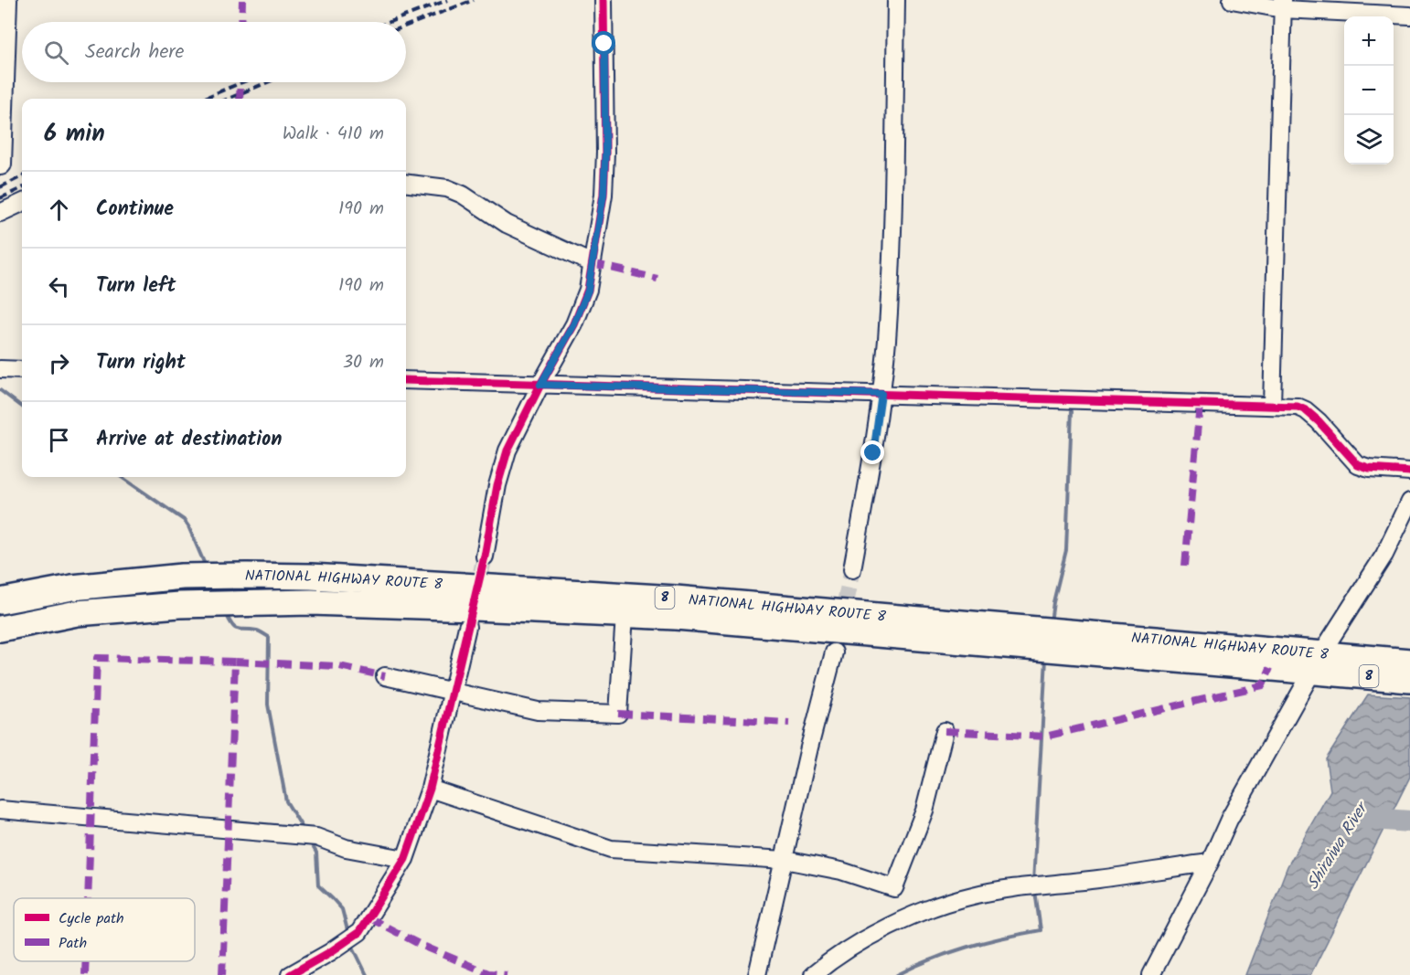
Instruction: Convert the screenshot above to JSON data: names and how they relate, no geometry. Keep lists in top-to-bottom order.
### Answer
{
  "streets": {
    "highway": ["NATIONAL HIGHWAY ROUTE 8", "8"]
  },
  "water": ["Shiraiwa River"],
  "legend": ["Cycle path", "Path"],
  "page": {
    "map_buttons": ["+", "−"],
    "search": "Search here",
    "heading": ["6 min", "Walk · 410 m"],
    "list": [
      ["Continue", "190 m"],
      ["Turn left", "190 m"],
      ["Turn right", "30 m"],
      "Arrive at destination"
    ]
  }
}
